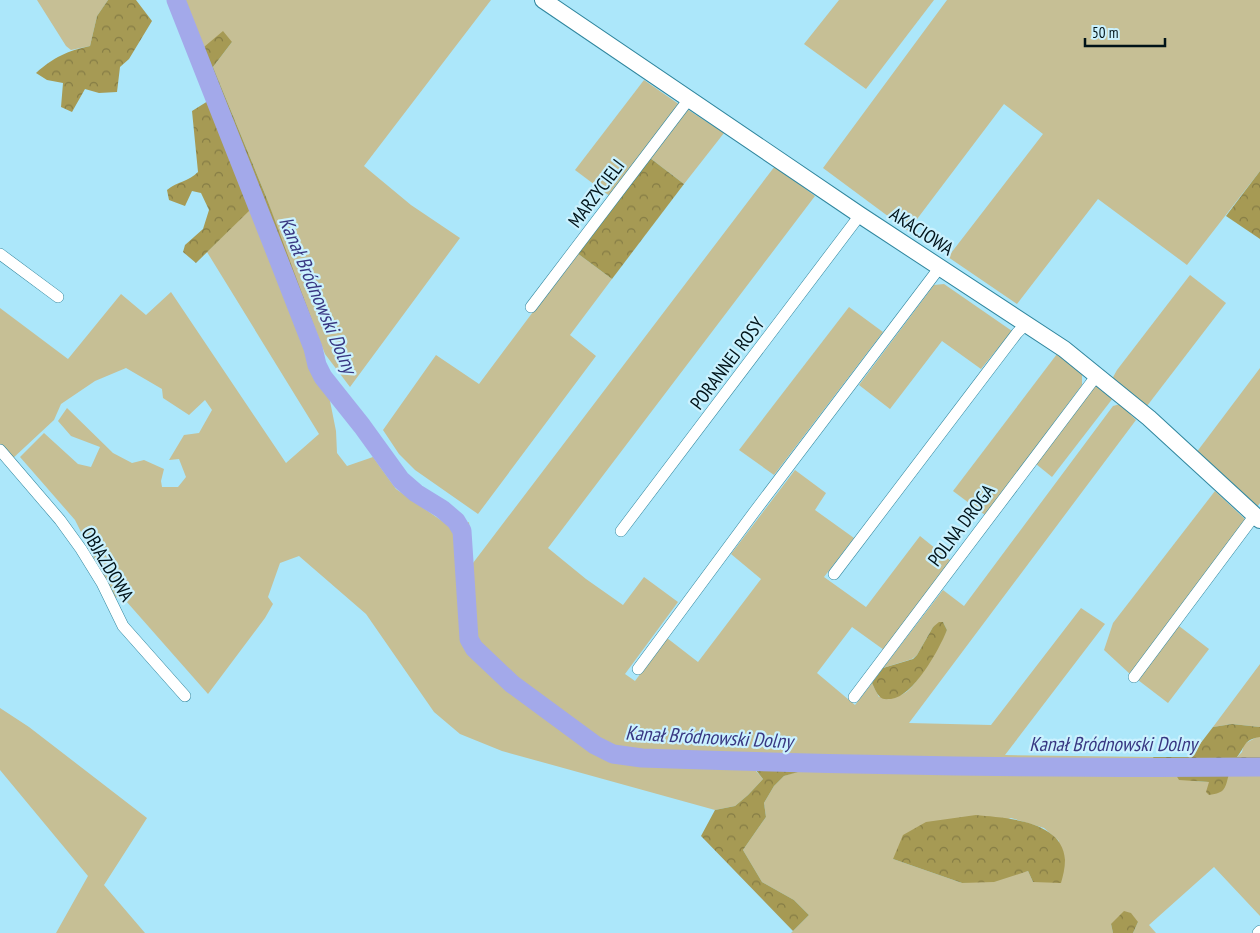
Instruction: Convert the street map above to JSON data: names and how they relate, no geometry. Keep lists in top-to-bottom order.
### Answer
{
  "streets": {
    "street": [
      "MARZYCIELI",
      "AKACJOWA",
      "PORANNEJ ROSY",
      "POLNA DROGA",
      "OBJAZDOWA"
    ]
  },
  "crossings": [
    ["MARZYCIELI", "AKACJOWA"],
    ["AKACJOWA", "PORANNEJ ROSY"],
    ["AKACJOWA", "POLNA DROGA"]
  ],
  "water": ["Kanał Bródnowski Dolny"],
  "scale_bar": "50 m"
}
